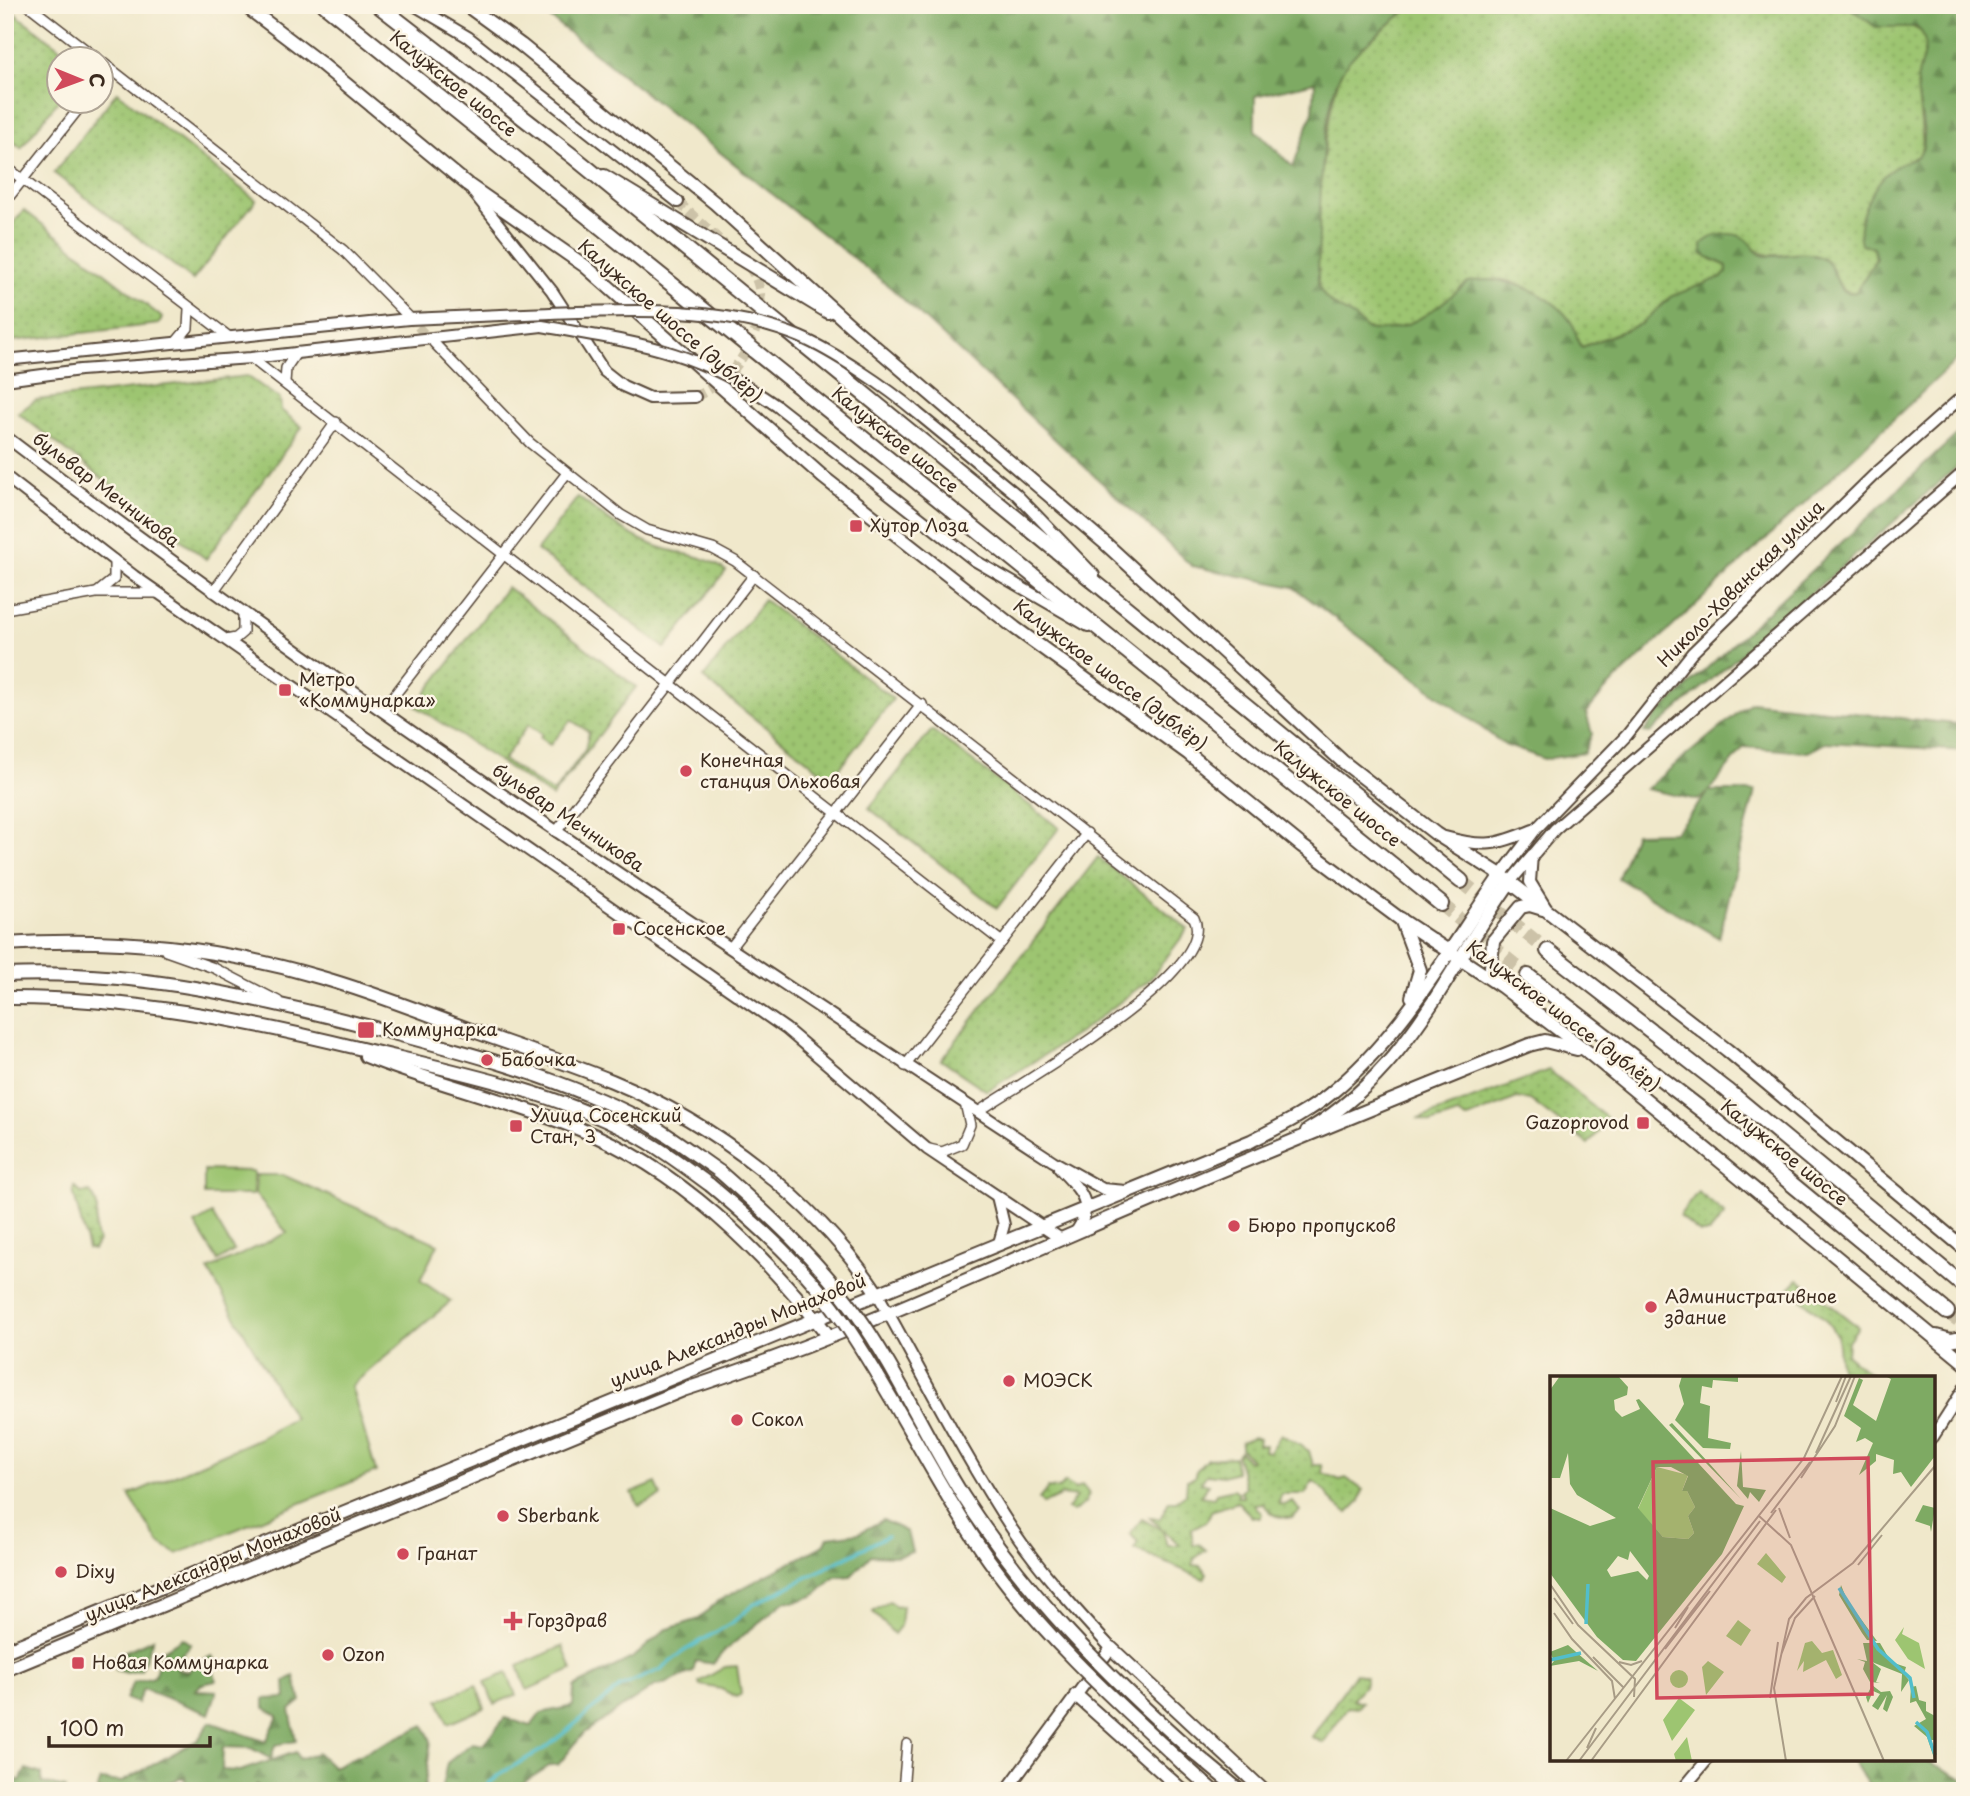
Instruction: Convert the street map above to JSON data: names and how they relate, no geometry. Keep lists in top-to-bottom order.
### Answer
{
  "streets": {
    "highway": ["Калужское шоссе"],
    "main road": ["Калужское шоссе (дублёр)", "улица Александры Монаховой"],
    "street": ["бульвар Мечникова", "Николо-Хованская улица"]
  },
  "crossings": [
    ["Калужское шоссе (дублёр)", "улица Александры Монаховой"],
    ["бульвар Мечникова", "улица Александры Монаховой"],
    ["Николо-Хованская улица", "улица Александры Монаховой"]
  ],
  "places": {
    "transit": [
      "Хутор Лоза",
      "Метро «Коммунарка»",
      "Сосенское",
      "Коммунарка",
      "Gazoprovod",
      "Улица Сосенский Стан, 3",
      "Новая Коммунарка"
    ],
    "other": [
      "Конечная станция Ольховая",
      "Бабочка",
      "Бюро пропусков",
      "Административное здание",
      "МОЭСК",
      "Сокол",
      "Sberbank",
      "Гранат",
      "Dixy",
      "Ozon"
    ],
    "health": ["Горздрав"]
  },
  "scale_bar": "100 m",
  "north": "right"
}
